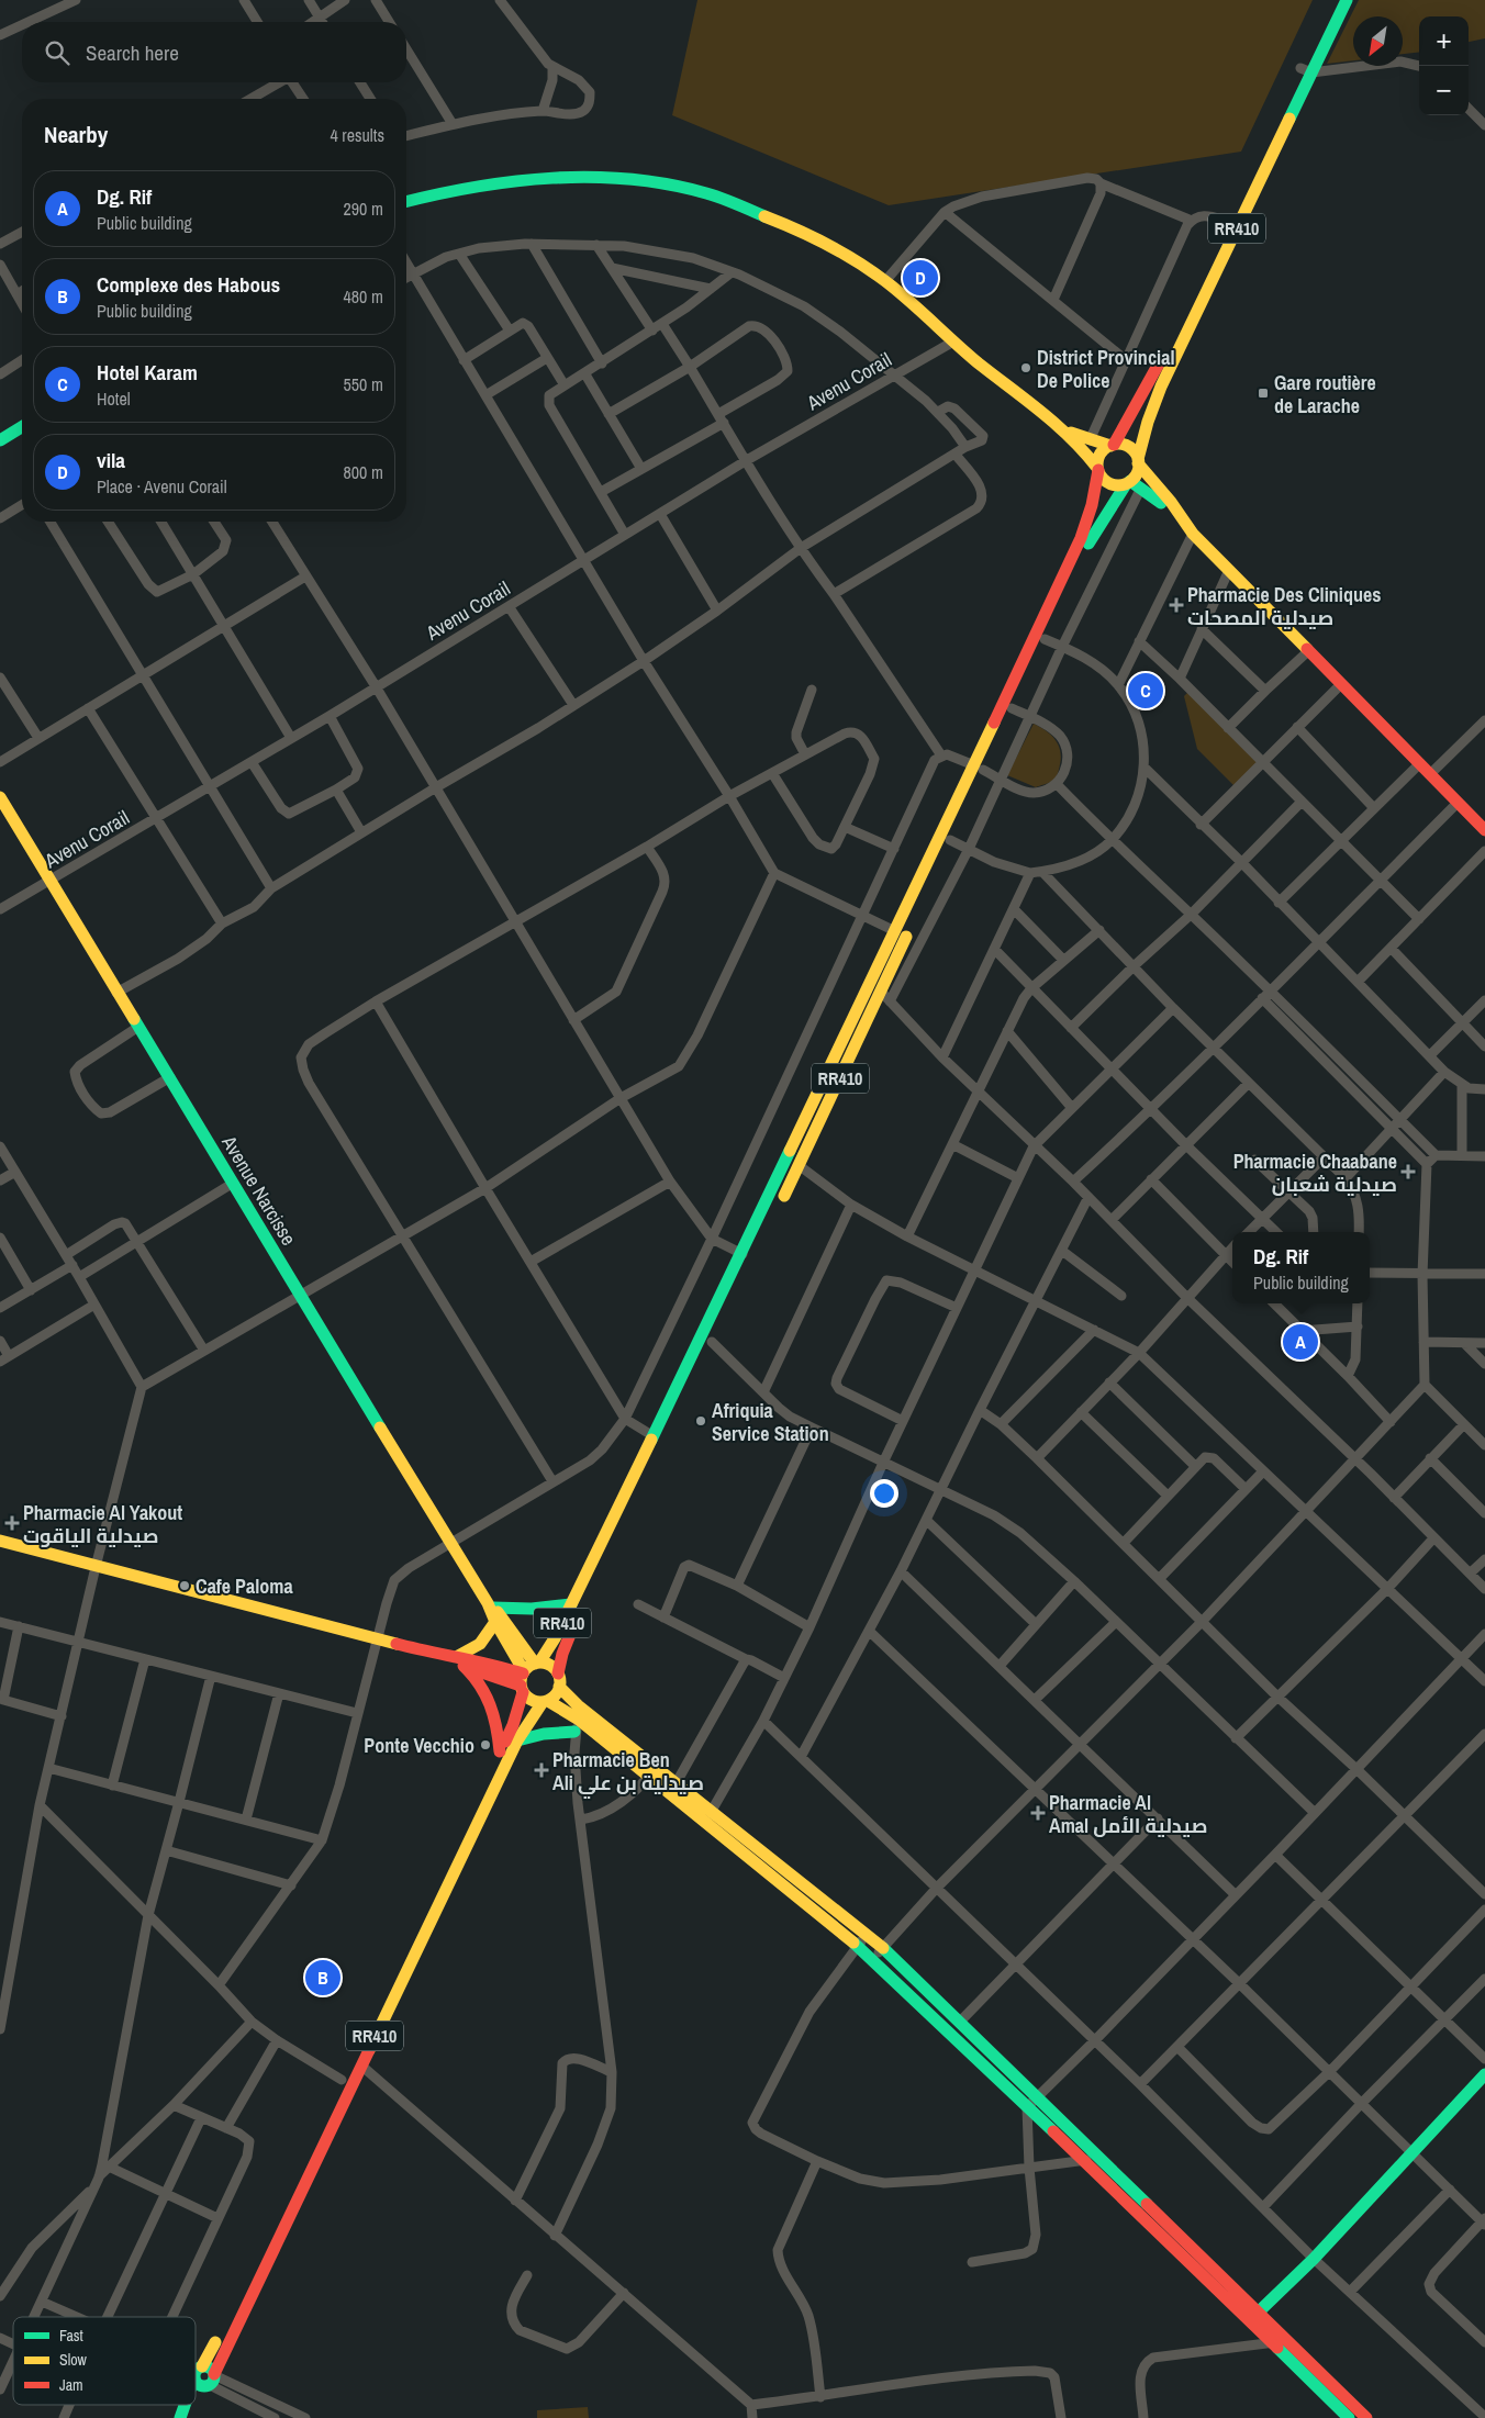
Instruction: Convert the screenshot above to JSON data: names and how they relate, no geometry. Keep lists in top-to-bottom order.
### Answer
{
  "streets": {
    "main road": ["RR410", "Avenue Narcisse"],
    "street": ["Avenu Corail"]
  },
  "crossings": [
    ["RR410", "Avenue Narcisse"],
    ["Avenu Corail", "Avenue Narcisse"]
  ],
  "places": {
    "other": [
      "District Provincial De Police",
      "Afriquia Service Station",
      "Cafe Paloma",
      "Ponte Vecchio"
    ],
    "transit": ["Gare routière de Larache"],
    "health": [
      "Pharmacie Des Cliniques صيدلية المصحات",
      "Pharmacie Chaabane صيدلية شعبان",
      "Pharmacie Al Yakout صيدلية الياقوت",
      "Pharmacie Ben Ali صيدلية بن علي",
      "Pharmacie Al Amal صيدلية الأمل"
    ]
  },
  "legend": ["Fast", "Slow", "Jam"],
  "north": "bottom left",
  "page": {
    "map_buttons": ["+", "−"],
    "search": "Search here",
    "heading": ["Nearby", "4 results"],
    "list": [
      {
        "mark": "A",
        "name": "Dg. Rif",
        "note": "Public building",
        "value": "290 m"
      },
      {
        "mark": "B",
        "name": "Complexe des Habous",
        "note": "Public building",
        "value": "480 m"
      },
      {
        "mark": "C",
        "name": "Hotel Karam",
        "note": "Hotel",
        "value": "550 m"
      },
      {
        "mark": "D",
        "name": "vila",
        "note": "Place · Avenu Corail",
        "value": "800 m"
      }
    ],
    "pins": [
      "D",
      "C",
      "A",
      "B"
    ],
    "popup": ["Dg. Rif", "Public building"]
  }
}
